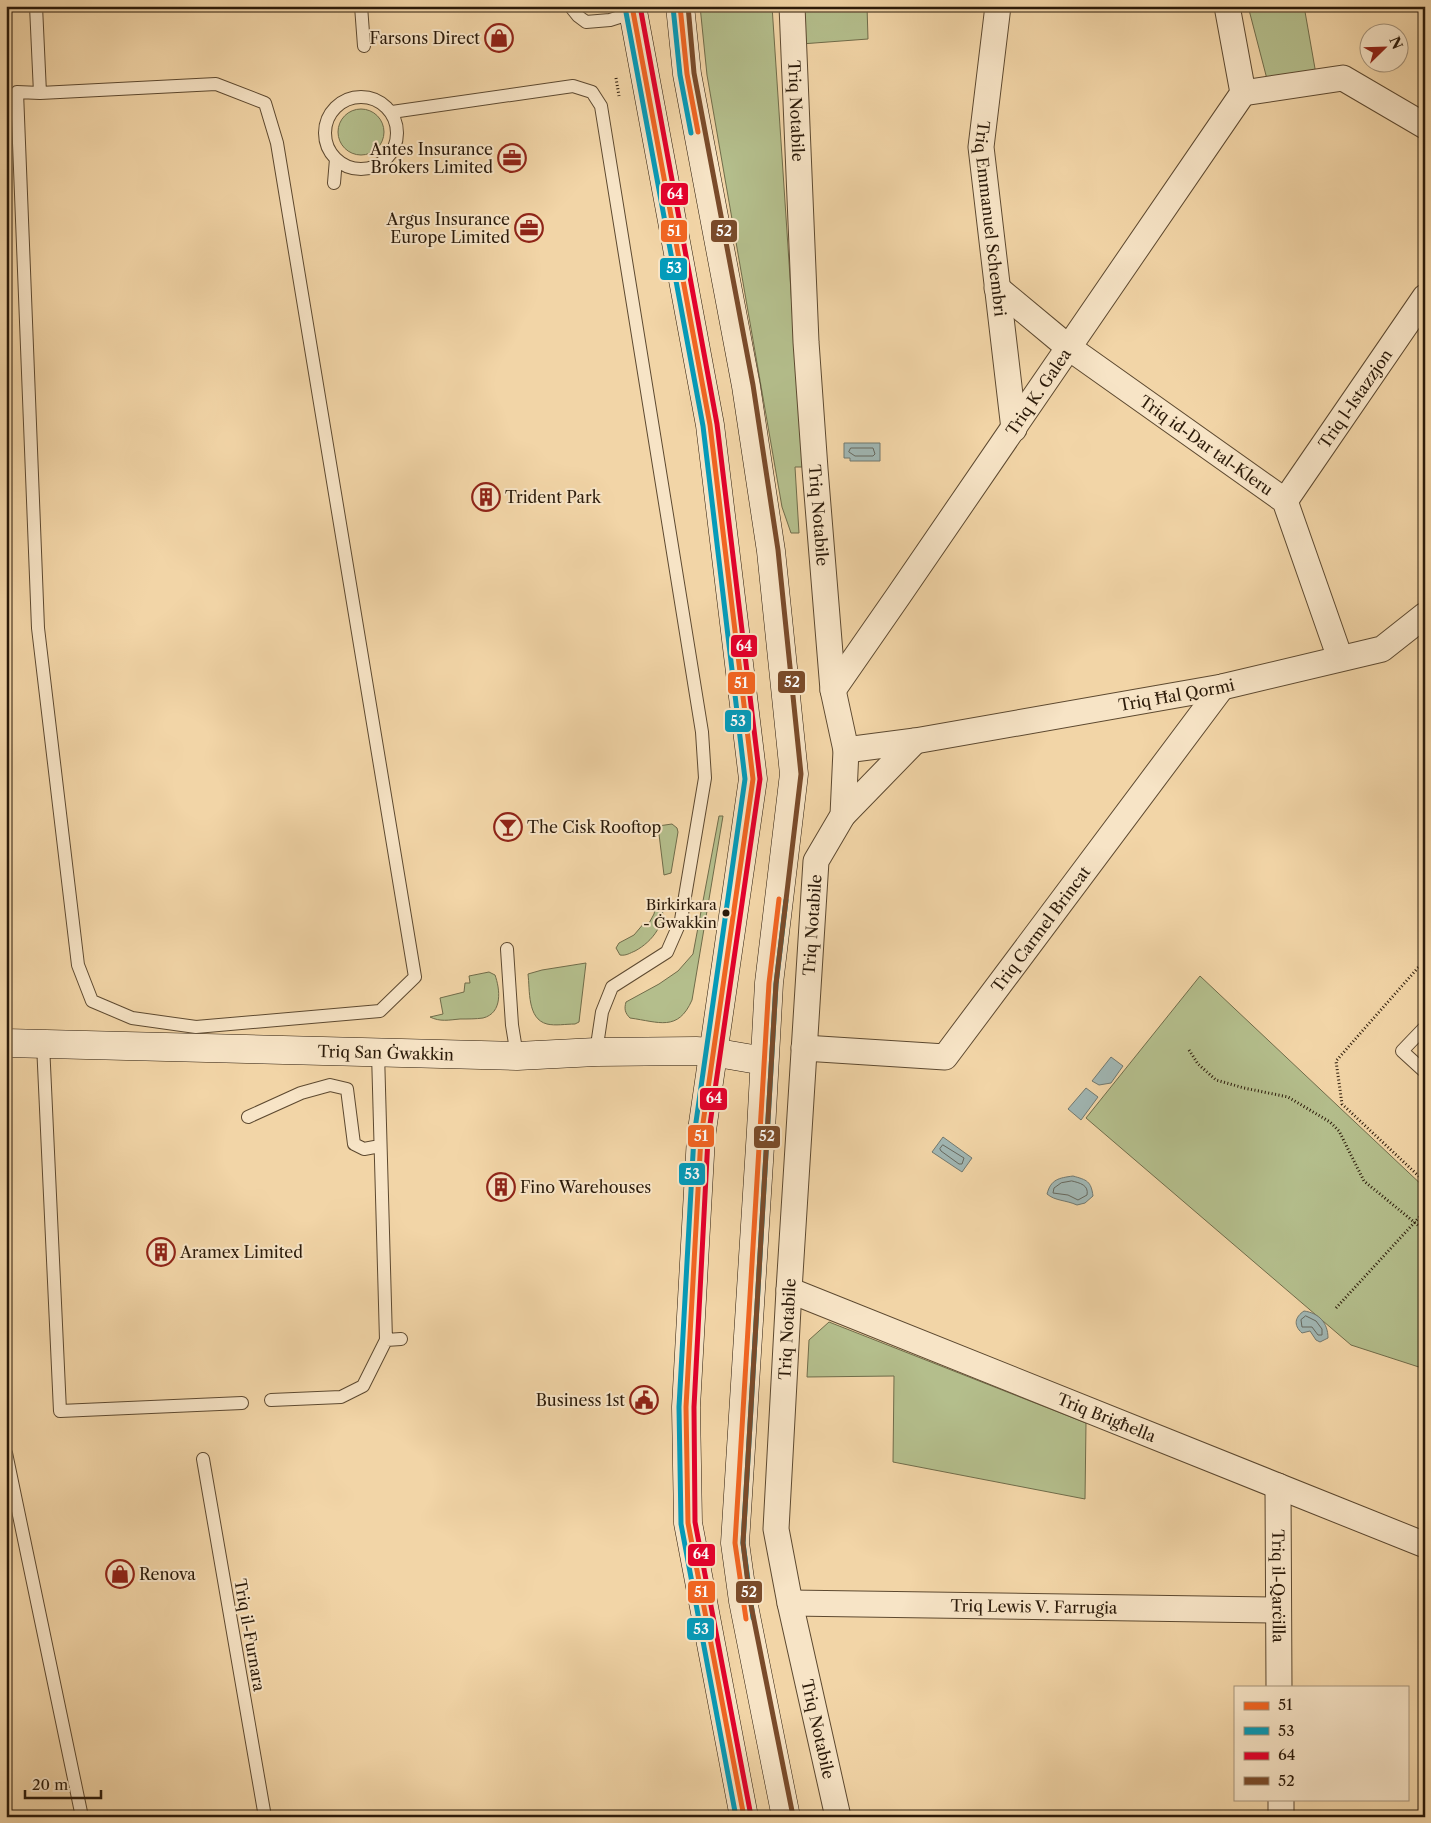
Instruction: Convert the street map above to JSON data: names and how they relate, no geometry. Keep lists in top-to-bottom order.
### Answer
{
  "streets": {
    "main road": ["Triq San Ġwakkin"],
    "street": [
      "Triq Notabile",
      "Triq Emmanuel Schembri",
      "Triq K. Galea",
      "Triq l-Istazzjon",
      "Triq id-Dar tal-Kleru",
      "Triq Ħal Qormi",
      "Triq Carmel Brincat",
      "Triq Brigħella",
      "Triq il-Qarċilla",
      "Triq Lewis V. Farrugia"
    ],
    "lane": ["Triq il-Furnara"]
  },
  "crossings": [
    ["Triq Notabile", "Triq K. Galea"],
    ["Triq Notabile", "Triq Ħal Qormi"],
    ["Triq Notabile", "Triq Carmel Brincat"],
    ["Triq Notabile", "Triq Brigħella"],
    ["Triq Notabile", "Triq Lewis V. Farrugia"],
    ["Triq Emmanuel Schembri", "Triq K. Galea"],
    ["Triq Emmanuel Schembri", "Triq id-Dar tal-Kleru"],
    ["Triq K. Galea", "Triq id-Dar tal-Kleru"],
    ["Triq l-Istazzjon", "Triq id-Dar tal-Kleru"],
    ["Triq id-Dar tal-Kleru", "Triq Ħal Qormi"],
    ["Triq Ħal Qormi", "Triq Carmel Brincat"],
    ["Triq Brigħella", "Triq il-Qarċilla"],
    ["Triq il-Qarċilla", "Triq Lewis V. Farrugia"]
  ],
  "places": {
    "shop": ["Farsons Direct", "Renova"],
    "office": ["Antes Insurance Brokers Limited", "Argus Insurance Europe Limited"],
    "building": ["Trident Park", "Fino Warehouses", "Aramex Limited"],
    "bar": ["The Cisk Rooftop"],
    "other": ["Birkirkara - Ġwakkin"],
    "public building": ["Business 1st"]
  },
  "lines": [
    "transit line 51",
    "transit line 64",
    "transit line 52",
    "transit line 53"
  ],
  "legend": [
    "51",
    "53",
    "64",
    "52"
  ],
  "scale_bar": "20 m",
  "north": "top right"
}
